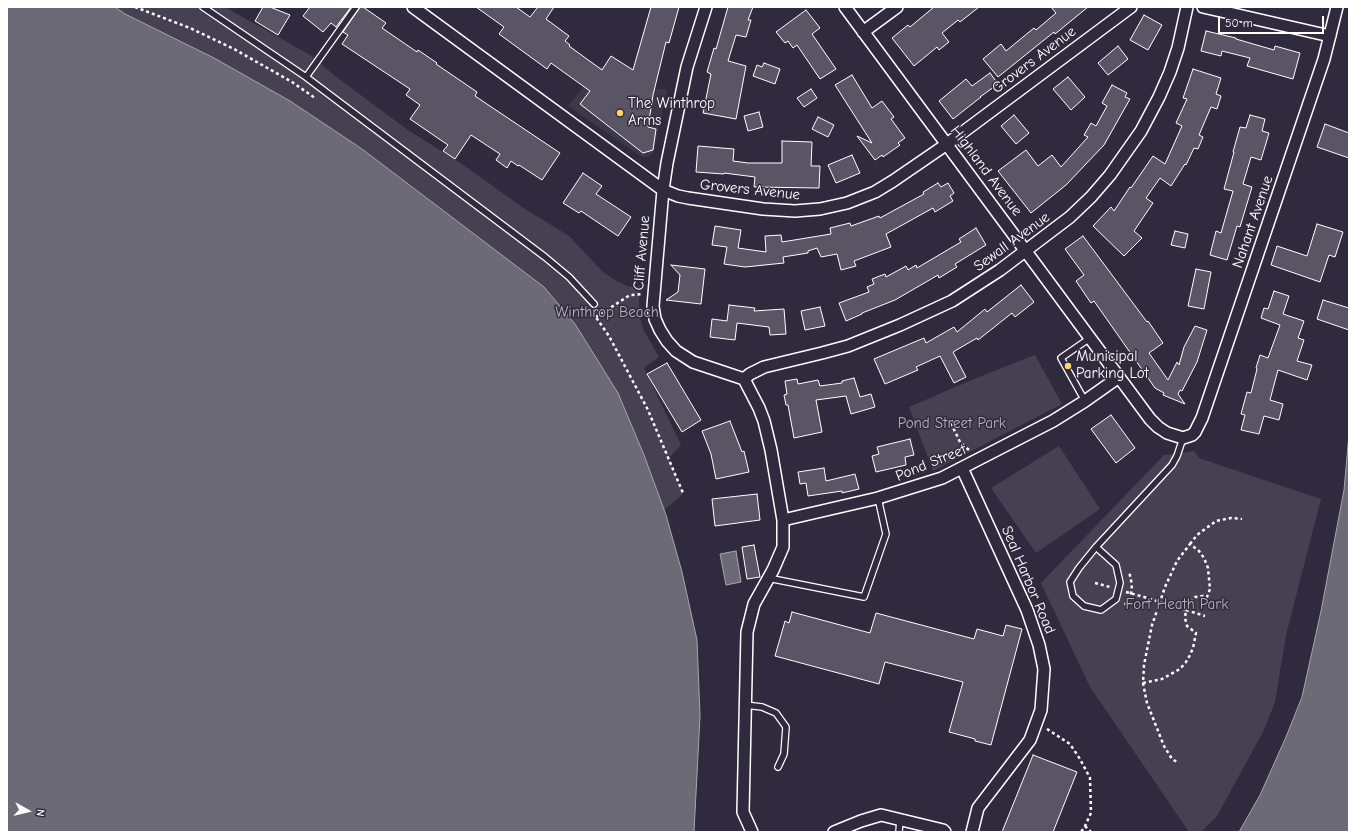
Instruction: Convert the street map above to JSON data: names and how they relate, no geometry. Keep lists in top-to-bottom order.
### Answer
{
  "streets": {
    "street": [
      "Grovers Avenue",
      "Highland Avenue",
      "Nahant Avenue",
      "Sewall Avenue",
      "Cliff Avenue",
      "Pond Street",
      "Seal Harbor Road"
    ]
  },
  "crossings": [
    ["Grovers Avenue", "Highland Avenue"],
    ["Grovers Avenue", "Cliff Avenue"],
    ["Highland Avenue", "Nahant Avenue"],
    ["Highland Avenue", "Sewall Avenue"],
    ["Highland Avenue", "Pond Street"],
    ["Sewall Avenue", "Cliff Avenue"],
    ["Pond Street", "Seal Harbor Road"]
  ],
  "parks": ["Winthrop Beach", "Pond Street Park", "Fort Heath Park"],
  "places": ["The Winthrop Arms", "Municipal Parking Lot"],
  "scale_bar": "50 m",
  "north": "right"
}
